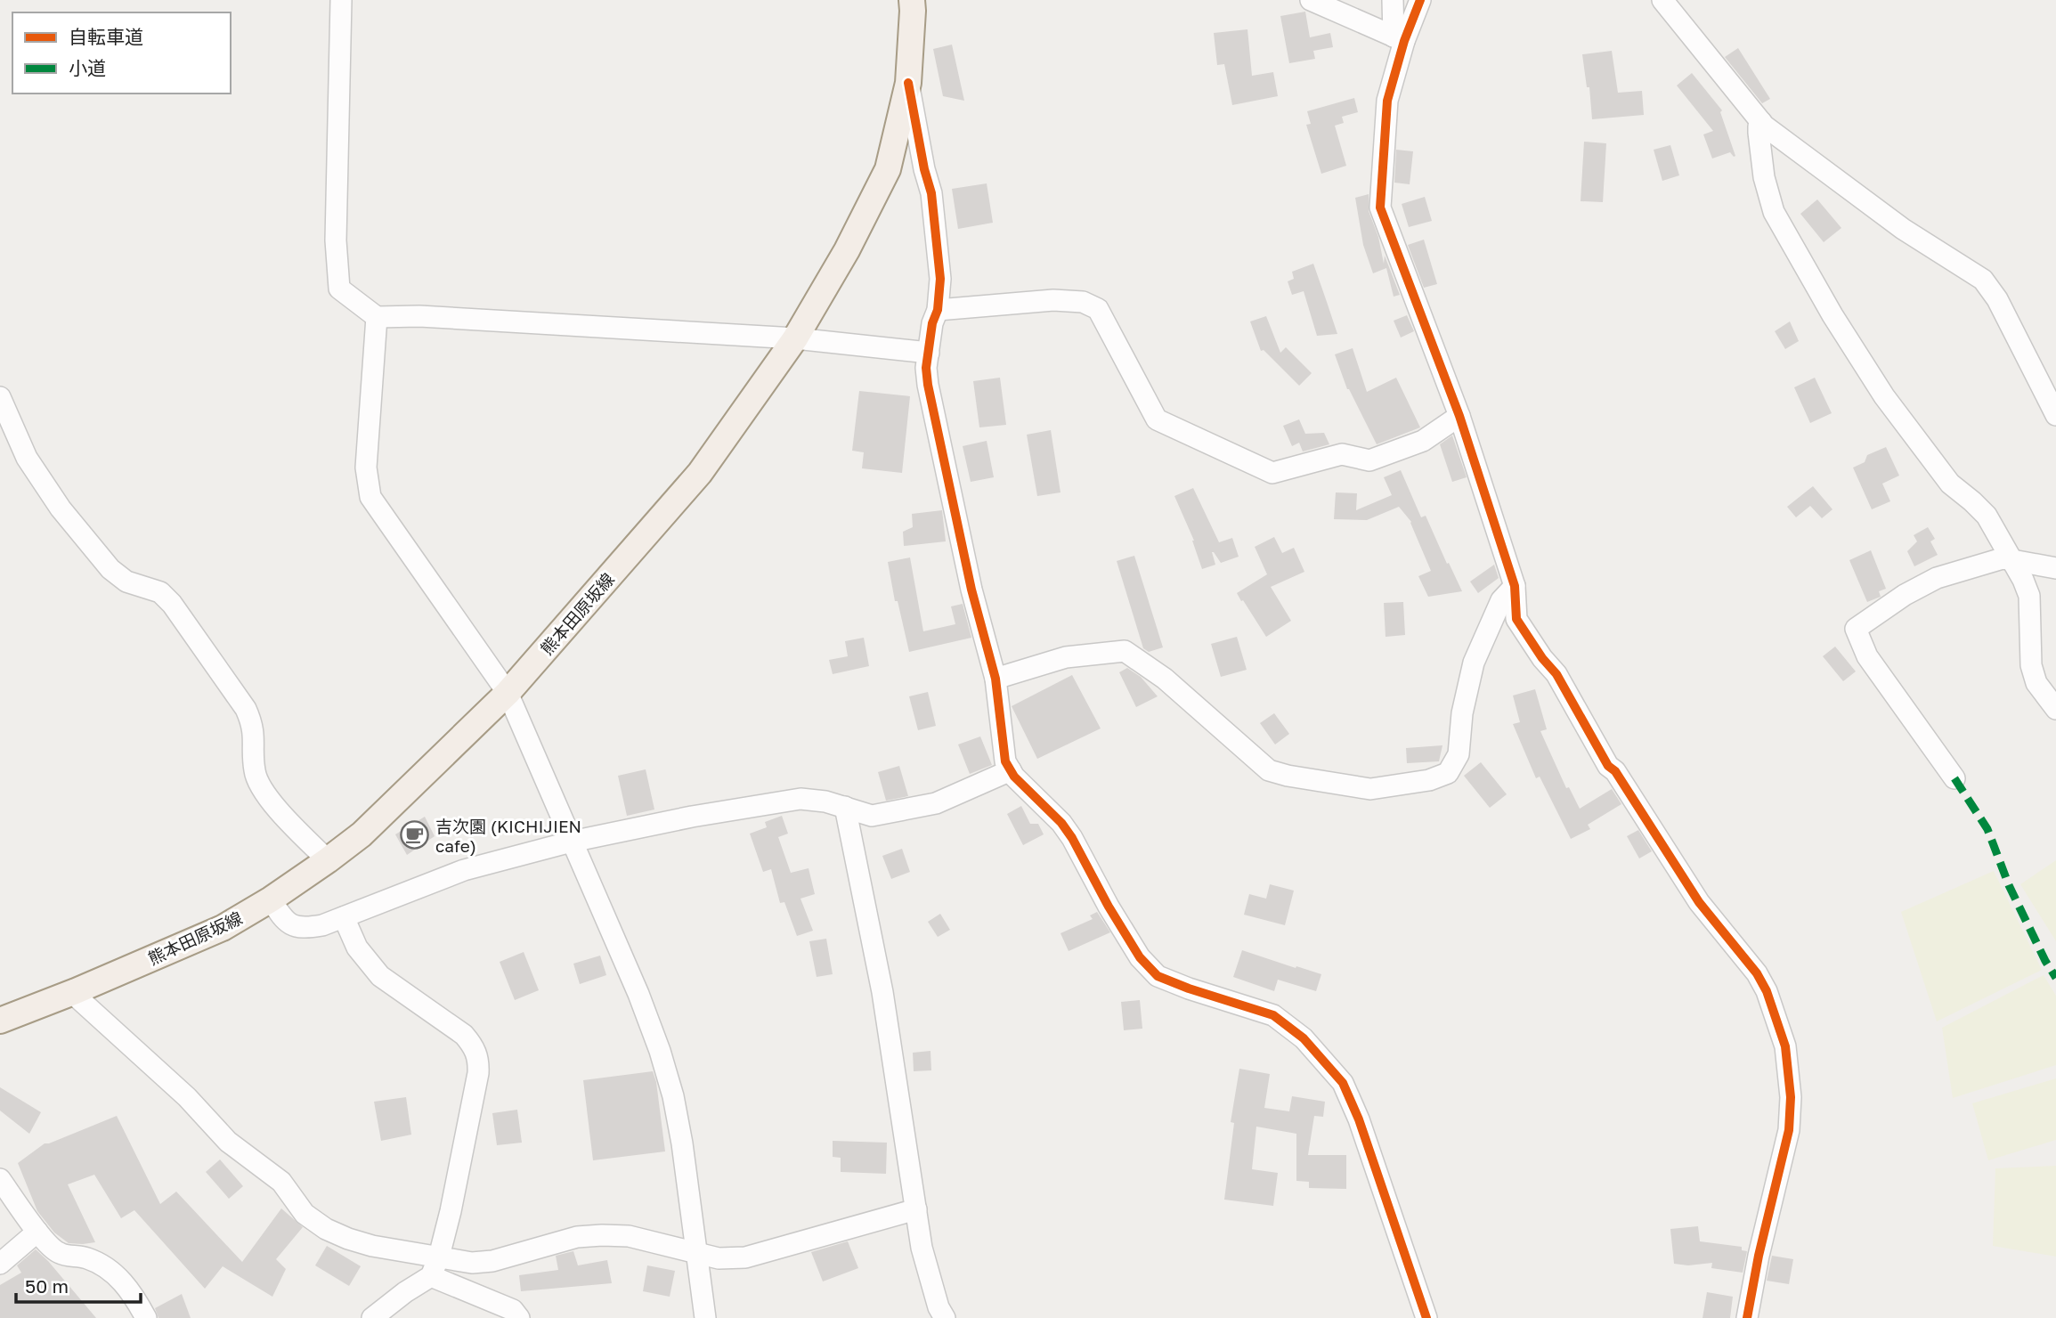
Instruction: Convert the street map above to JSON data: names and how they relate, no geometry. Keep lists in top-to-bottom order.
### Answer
{
  "streets": {
    "main road": ["熊本田原坂線"]
  },
  "places": {
    "cafe": ["吉次園 (KICHIJIEN cafe)"]
  },
  "legend": ["自転車道", "小道"],
  "scale_bar": "50 m"
}
